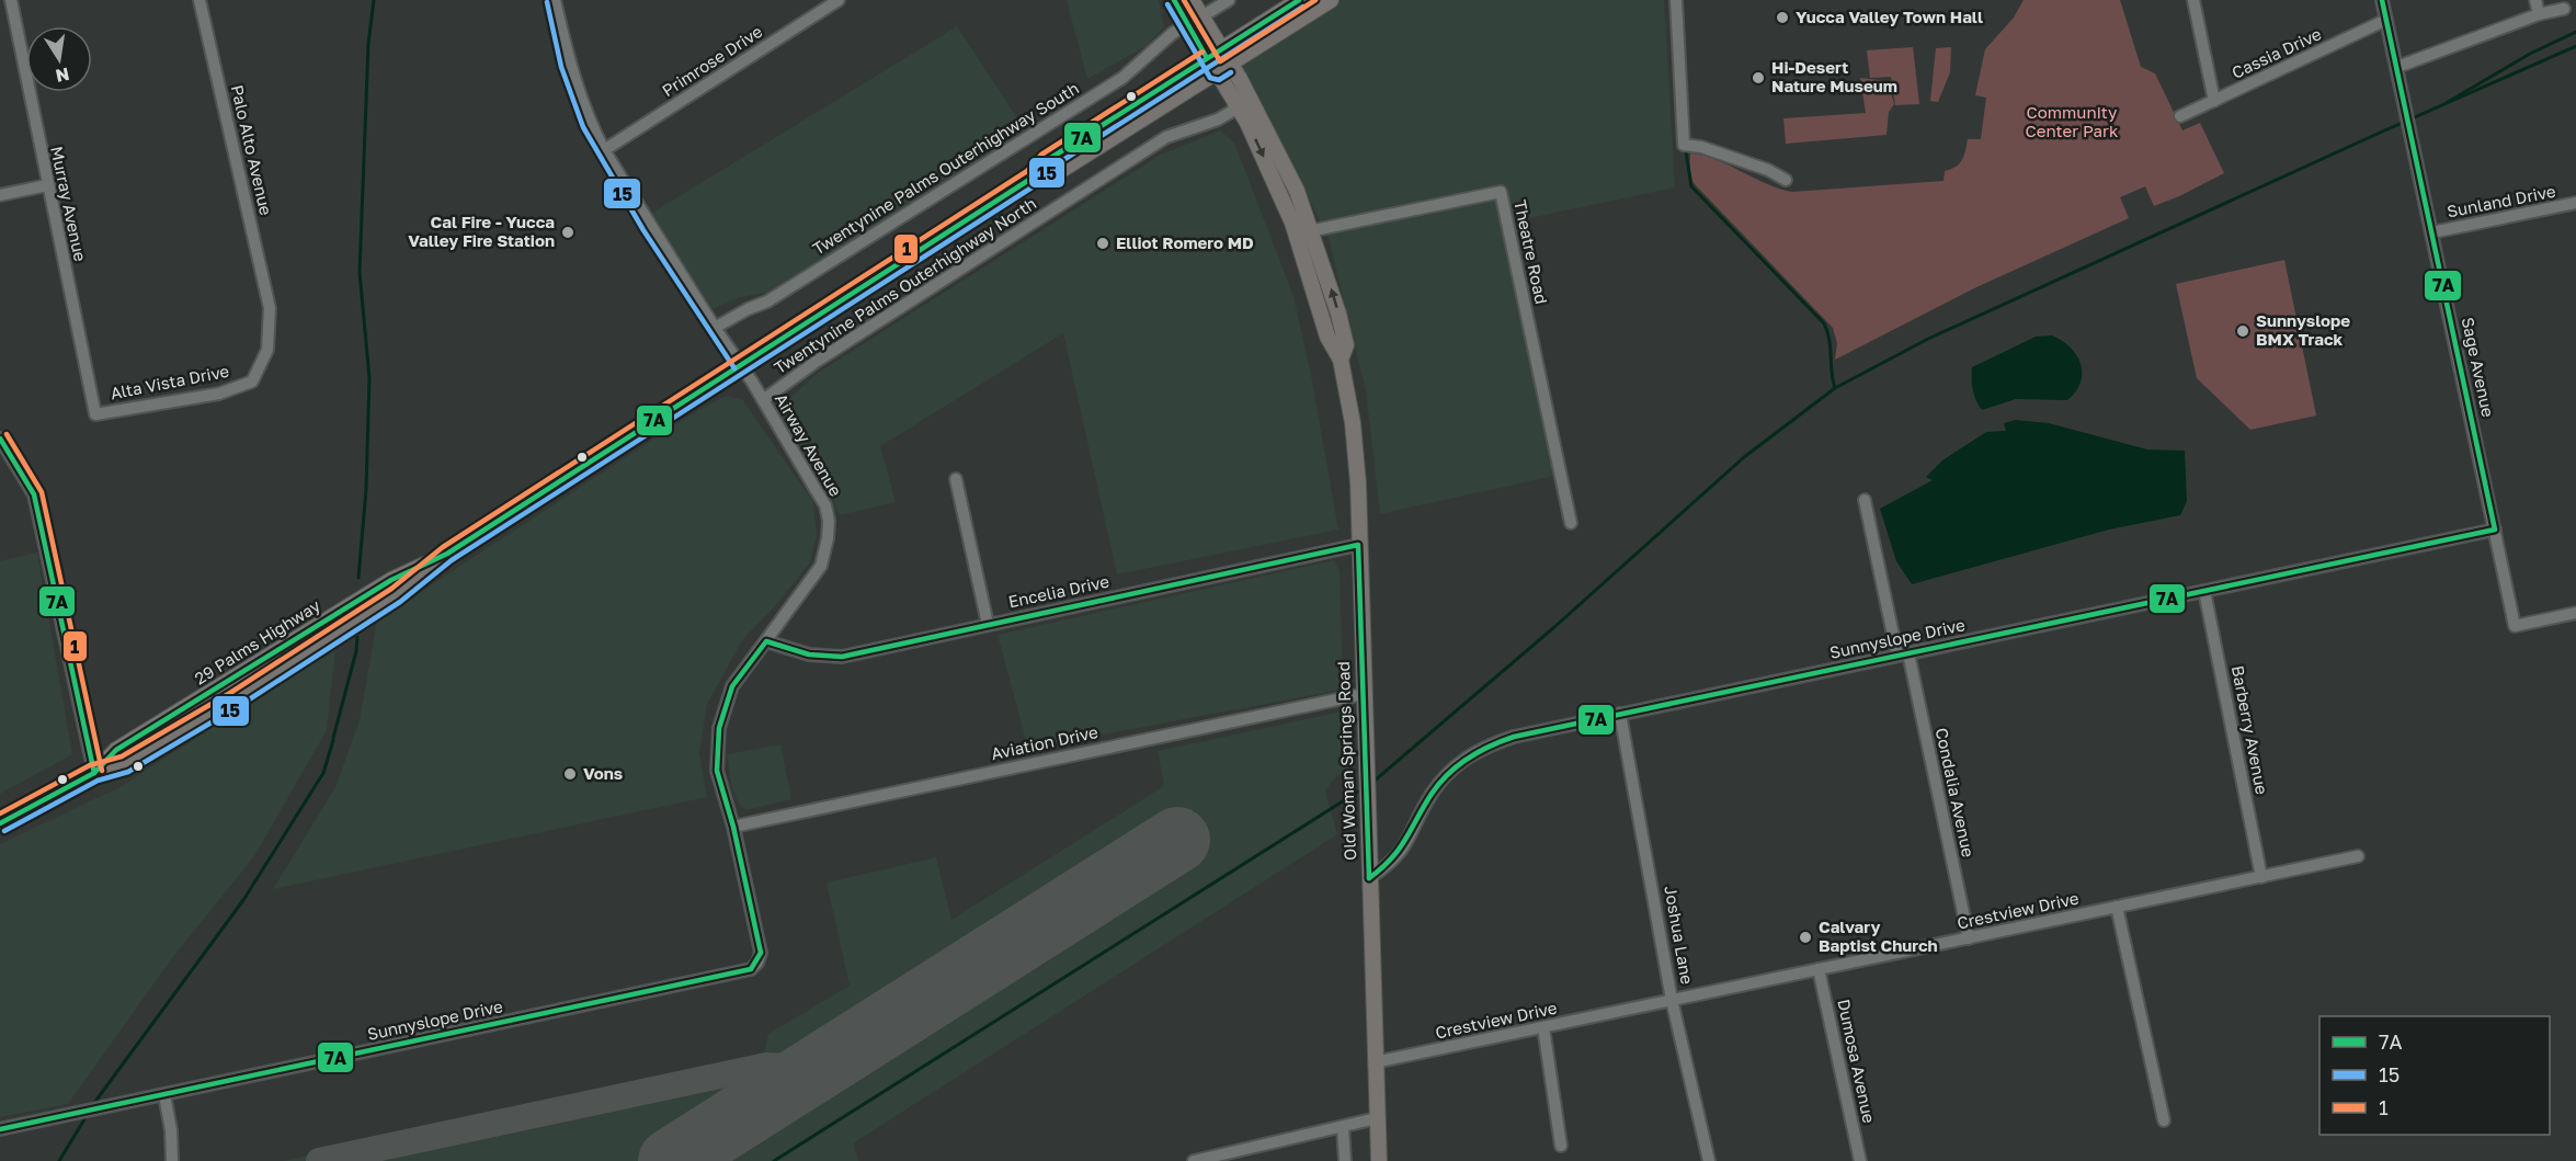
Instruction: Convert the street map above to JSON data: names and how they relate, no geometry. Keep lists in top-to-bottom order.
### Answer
{
  "streets": {
    "main road": ["29 Palms Highway", "Old Woman Springs Road"],
    "street": [
      "Cassia Drive",
      "Primrose Drive",
      "Palo Alto Avenue",
      "Twentynine Palms Outerhighway South",
      "Sunland Drive",
      "Murray Avenue",
      "Theatre Road",
      "Twentynine Palms Outerhighway North",
      "Sage Avenue",
      "Alta Vista Drive",
      "Airway Avenue",
      "Encelia Drive",
      "Sunnyslope Drive",
      "Barberry Avenue",
      "Aviation Drive",
      "Condalia Avenue",
      "Crestview Drive",
      "Joshua Lane",
      "Dumosa Avenue"
    ]
  },
  "crossings": [
    ["Cassia Drive", "Sage Avenue"],
    ["Primrose Drive", "Airway Avenue"],
    ["Palo Alto Avenue", "Alta Vista Drive"],
    ["Twentynine Palms Outerhighway South", "Airway Avenue"],
    ["Sunland Drive", "Sage Avenue"],
    ["Murray Avenue", "Alta Vista Drive"],
    ["Theatre Road", "Old Woman Springs Road"],
    ["Twentynine Palms Outerhighway North", "Airway Avenue"],
    ["Twentynine Palms Outerhighway North", "Old Woman Springs Road"],
    ["Sage Avenue", "Sunnyslope Drive"],
    ["Airway Avenue", "Encelia Drive"],
    ["Airway Avenue", "Sunnyslope Drive"],
    ["Airway Avenue", "29 Palms Highway"],
    ["Airway Avenue", "Aviation Drive"],
    ["Encelia Drive", "Old Woman Springs Road"],
    ["Sunnyslope Drive", "Barberry Avenue"],
    ["Sunnyslope Drive", "Old Woman Springs Road"],
    ["Sunnyslope Drive", "Condalia Avenue"],
    ["Sunnyslope Drive", "Joshua Lane"],
    ["29 Palms Highway", "Old Woman Springs Road"],
    ["Barberry Avenue", "Crestview Drive"],
    ["Aviation Drive", "Old Woman Springs Road"],
    ["Old Woman Springs Road", "Crestview Drive"],
    ["Condalia Avenue", "Crestview Drive"],
    ["Crestview Drive", "Joshua Lane"],
    ["Crestview Drive", "Dumosa Avenue"]
  ],
  "parks": ["Community Center Park"],
  "places": [
    "Yucca Valley Town Hall",
    "Hi-Desert Nature Museum",
    "Cal Fire - Yucca Valley Fire Station",
    "Elliot Romero MD",
    "Sunnyslope BMX Track",
    "Vons",
    "Calvary Baptist Church"
  ],
  "lines": ["transit line 7A", "transit line 1", "transit line 15"],
  "legend": ["7A", "15", "1"],
  "north": "bottom"
}
